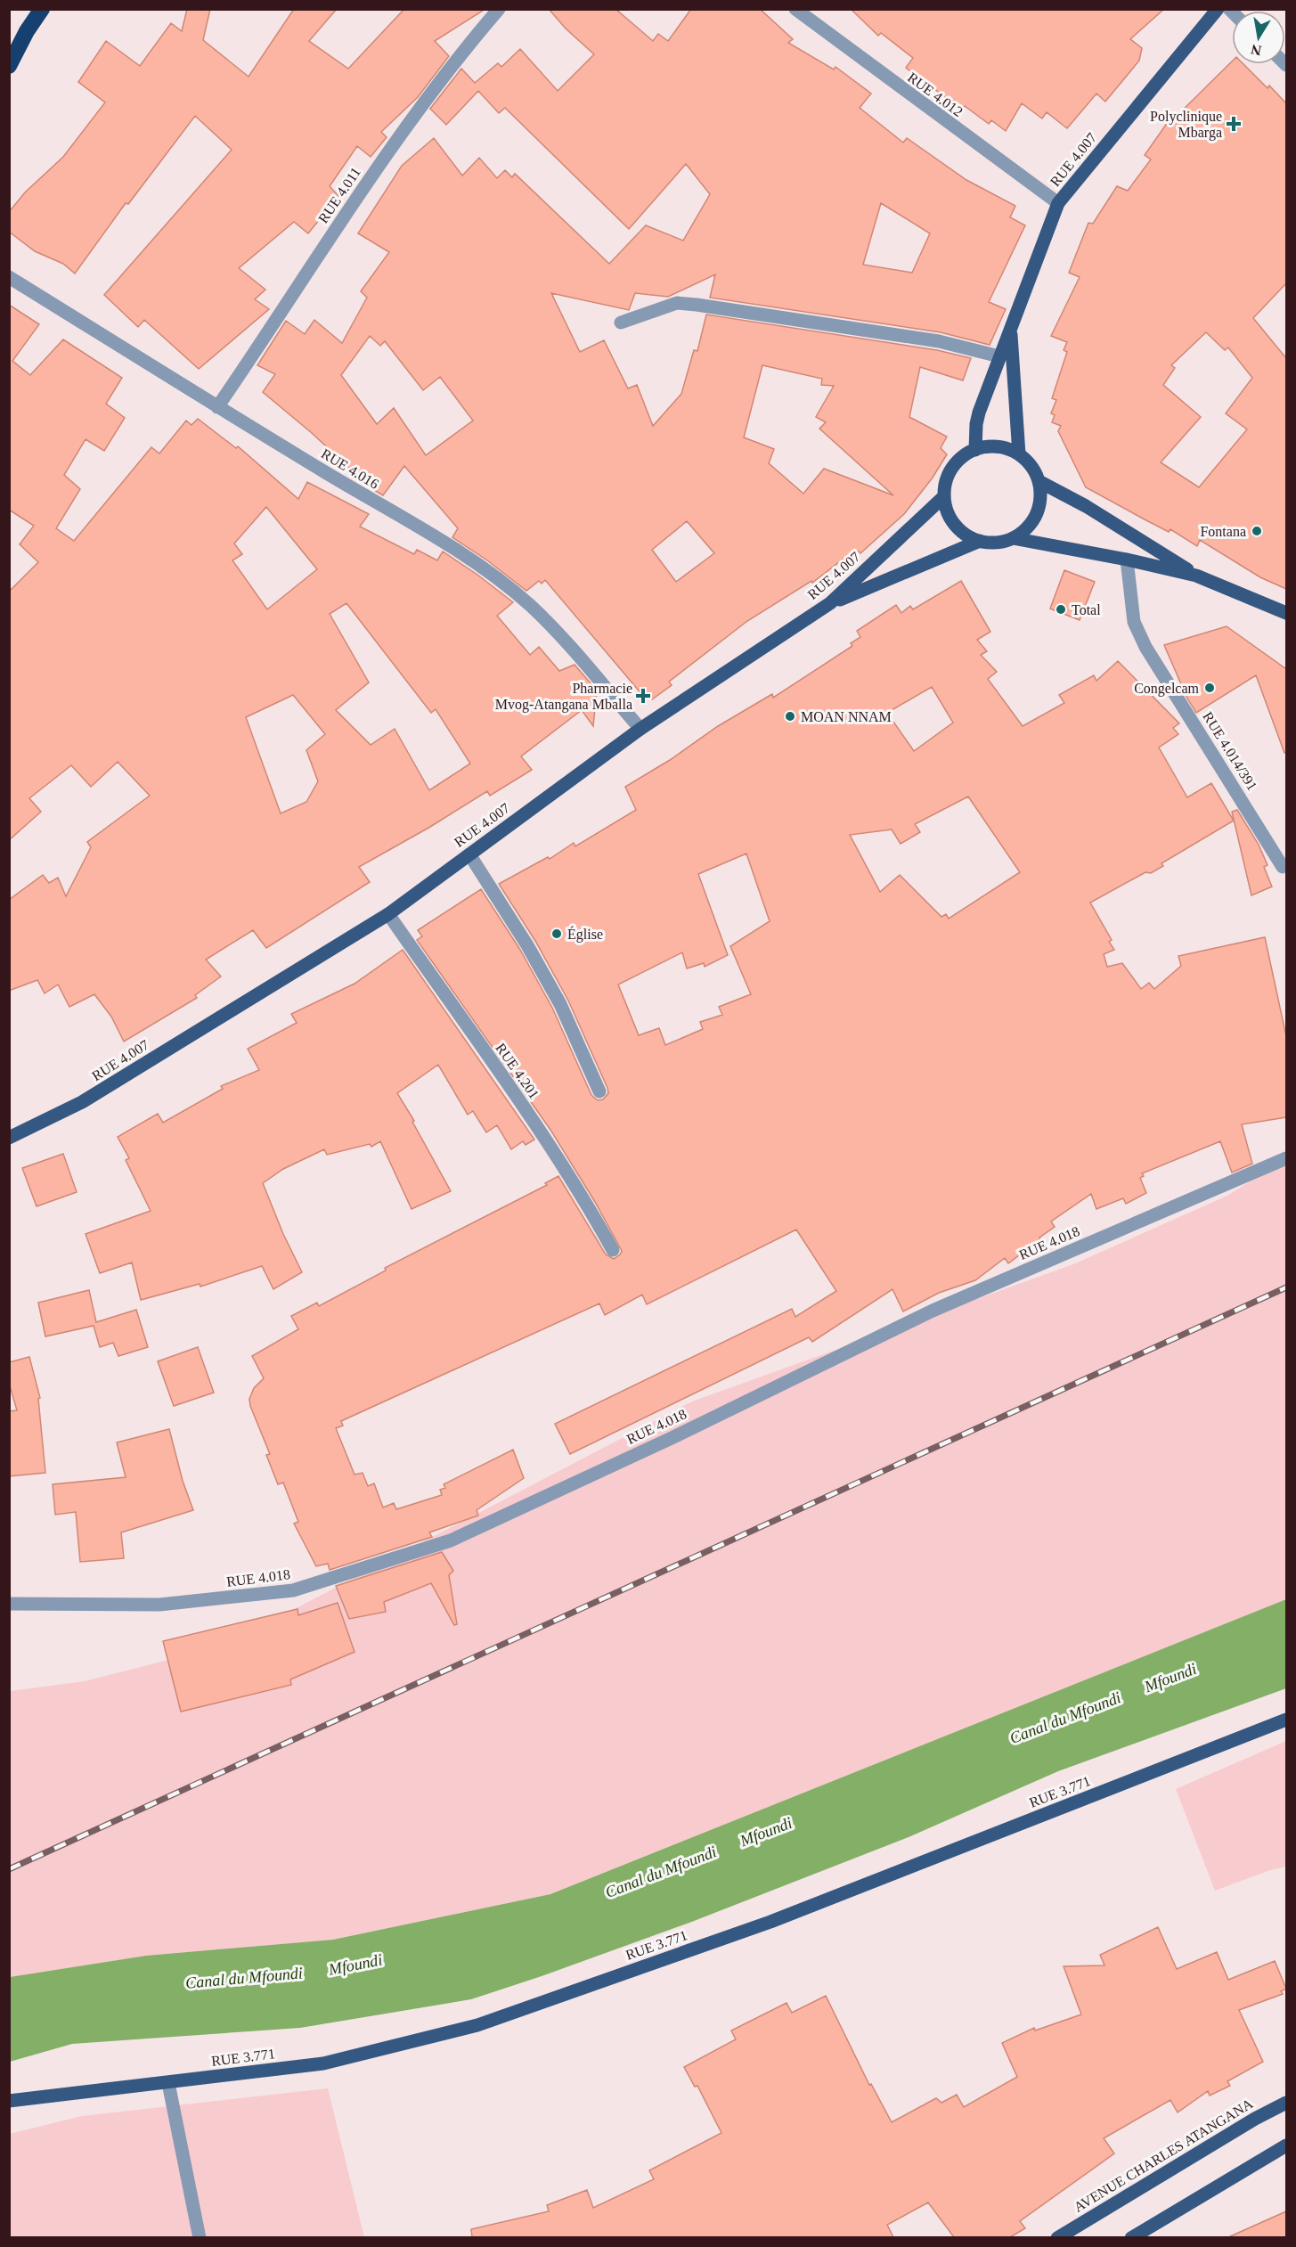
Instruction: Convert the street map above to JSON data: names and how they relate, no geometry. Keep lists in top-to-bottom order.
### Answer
{
  "streets": {
    "main road": ["RUE 4.007", "RUE 3.771", "AVENUE CHARLES ATANGANA"],
    "street": [
      "RUE 4.012",
      "RUE 4.011",
      "RUE 4.016",
      "RUE 4.014/391",
      "RUE 4.201",
      "RUE 4.018"
    ]
  },
  "crossings": [
    ["RUE 4.012", "RUE 4.007"],
    ["RUE 4.007", "RUE 4.016"],
    ["RUE 4.007", "RUE 4.201"],
    ["RUE 4.011", "RUE 4.016"]
  ],
  "water": ["Mfoundi", "Canal du Mfoundi"],
  "places": {
    "health": ["Polyclinique Mbarga", "Pharmacie Mvog-Atangana Mballa"],
    "other": [
      "Fontana",
      "Total",
      "Congelcam",
      "MOAN NNAM",
      "Église"
    ]
  },
  "north": "bottom"
}
